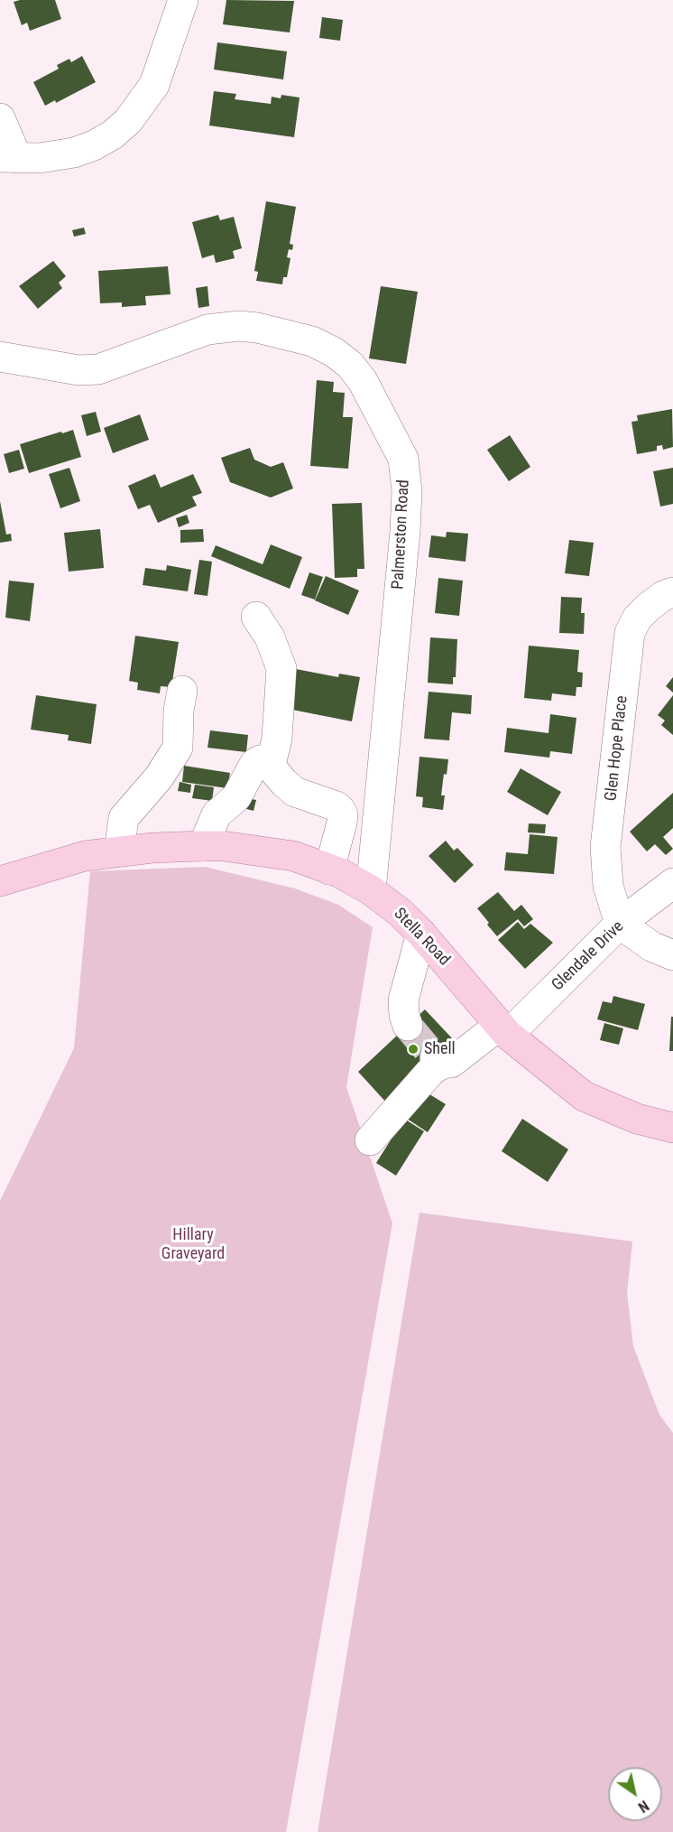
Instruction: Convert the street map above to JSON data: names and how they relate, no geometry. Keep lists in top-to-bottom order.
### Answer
{
  "streets": {
    "main road": ["Stella Road"],
    "street": ["Palmerston Road", "Glen Hope Place", "Glendale Drive"]
  },
  "crossings": [
    ["Palmerston Road", "Stella Road"],
    ["Glen Hope Place", "Glendale Drive"],
    ["Stella Road", "Glendale Drive"]
  ],
  "parks": ["Hillary Graveyard"],
  "places": ["Shell"],
  "north": "bottom right"
}
